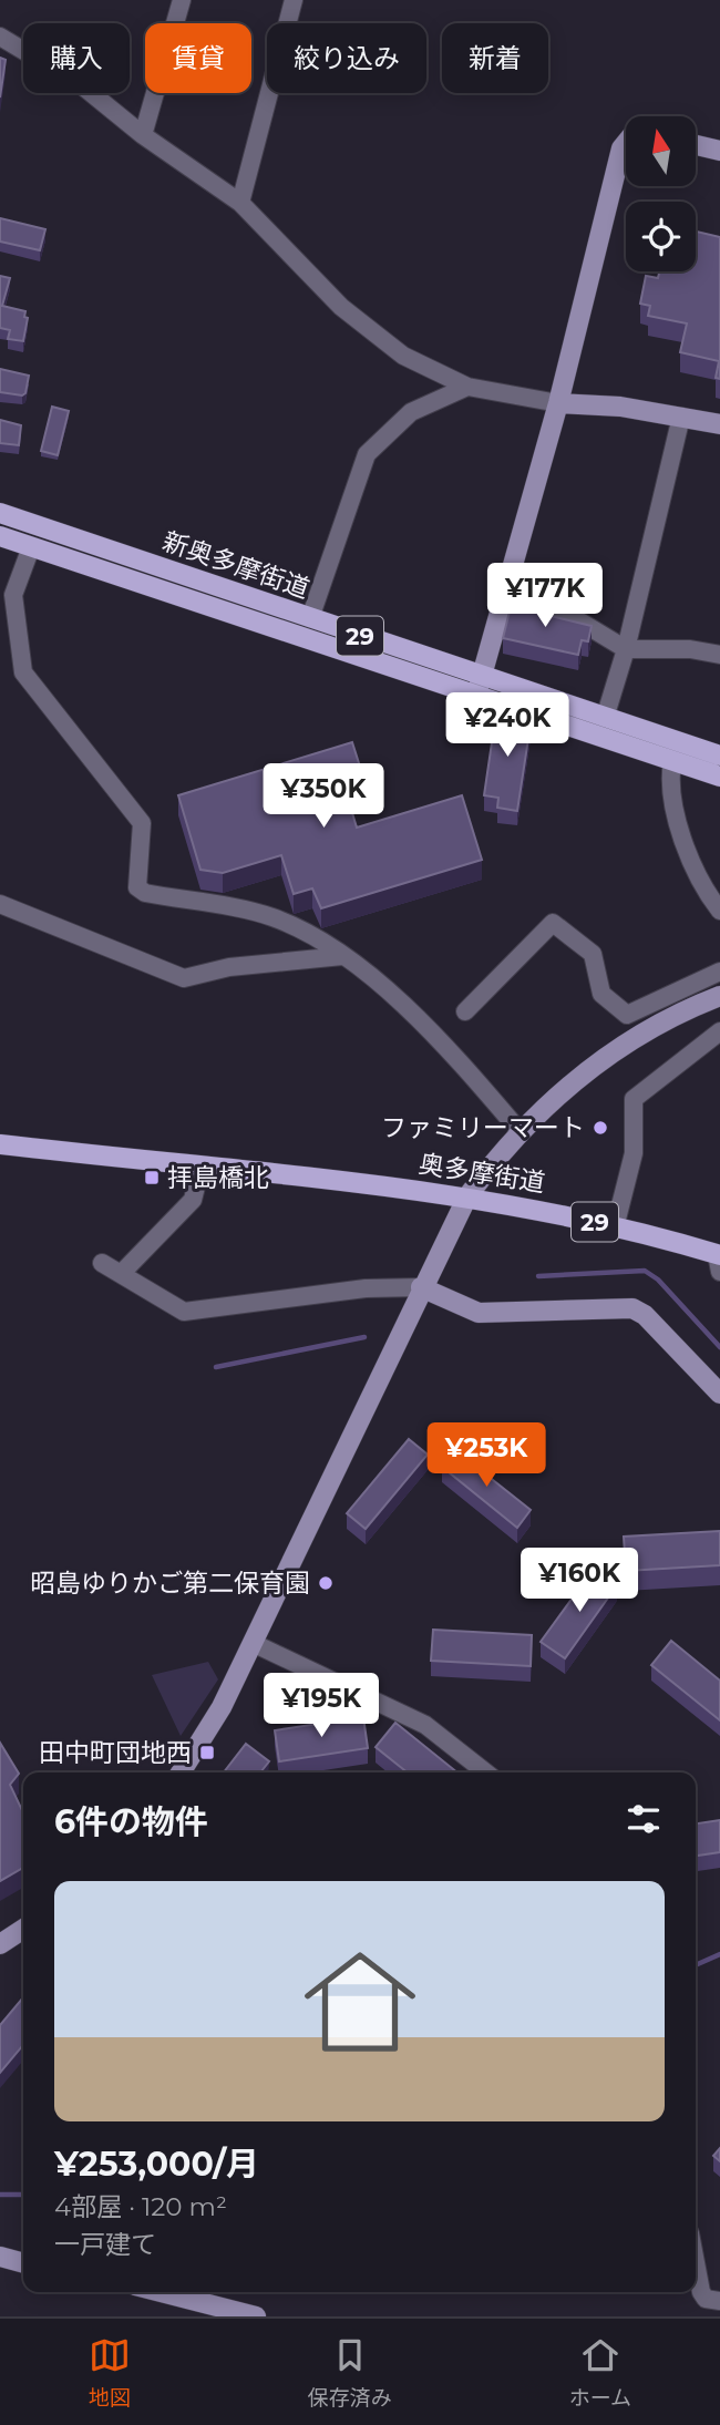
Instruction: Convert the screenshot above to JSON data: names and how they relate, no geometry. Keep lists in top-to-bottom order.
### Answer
{
  "streets": {
    "main road": ["新奥多摩街道", "29", "奥多摩街道"]
  },
  "crossings": [
    ["新奥多摩街道", "29"]
  ],
  "places": {
    "other": ["ファミリーマート", "昭島ゆりかご第二保育園"],
    "transit": ["拝島橋北", "田中町団地西"]
  },
  "north": "top",
  "page": {
    "chip": [
      "購入",
      "賃貸",
      "絞り込み",
      "新着"
    ],
    "price": [
      "¥177K",
      "¥240K",
      "¥350K",
      "¥253K",
      "¥160K",
      "¥195K"
    ],
    "heading": "6件の物件",
    "list": [
      {
        "name": "¥253,000/月",
        "note": "4部屋 · 120 m² · 一戸建て"
      }
    ],
    "tabs": ["地図", "保存済み", "ホーム"]
  }
}
